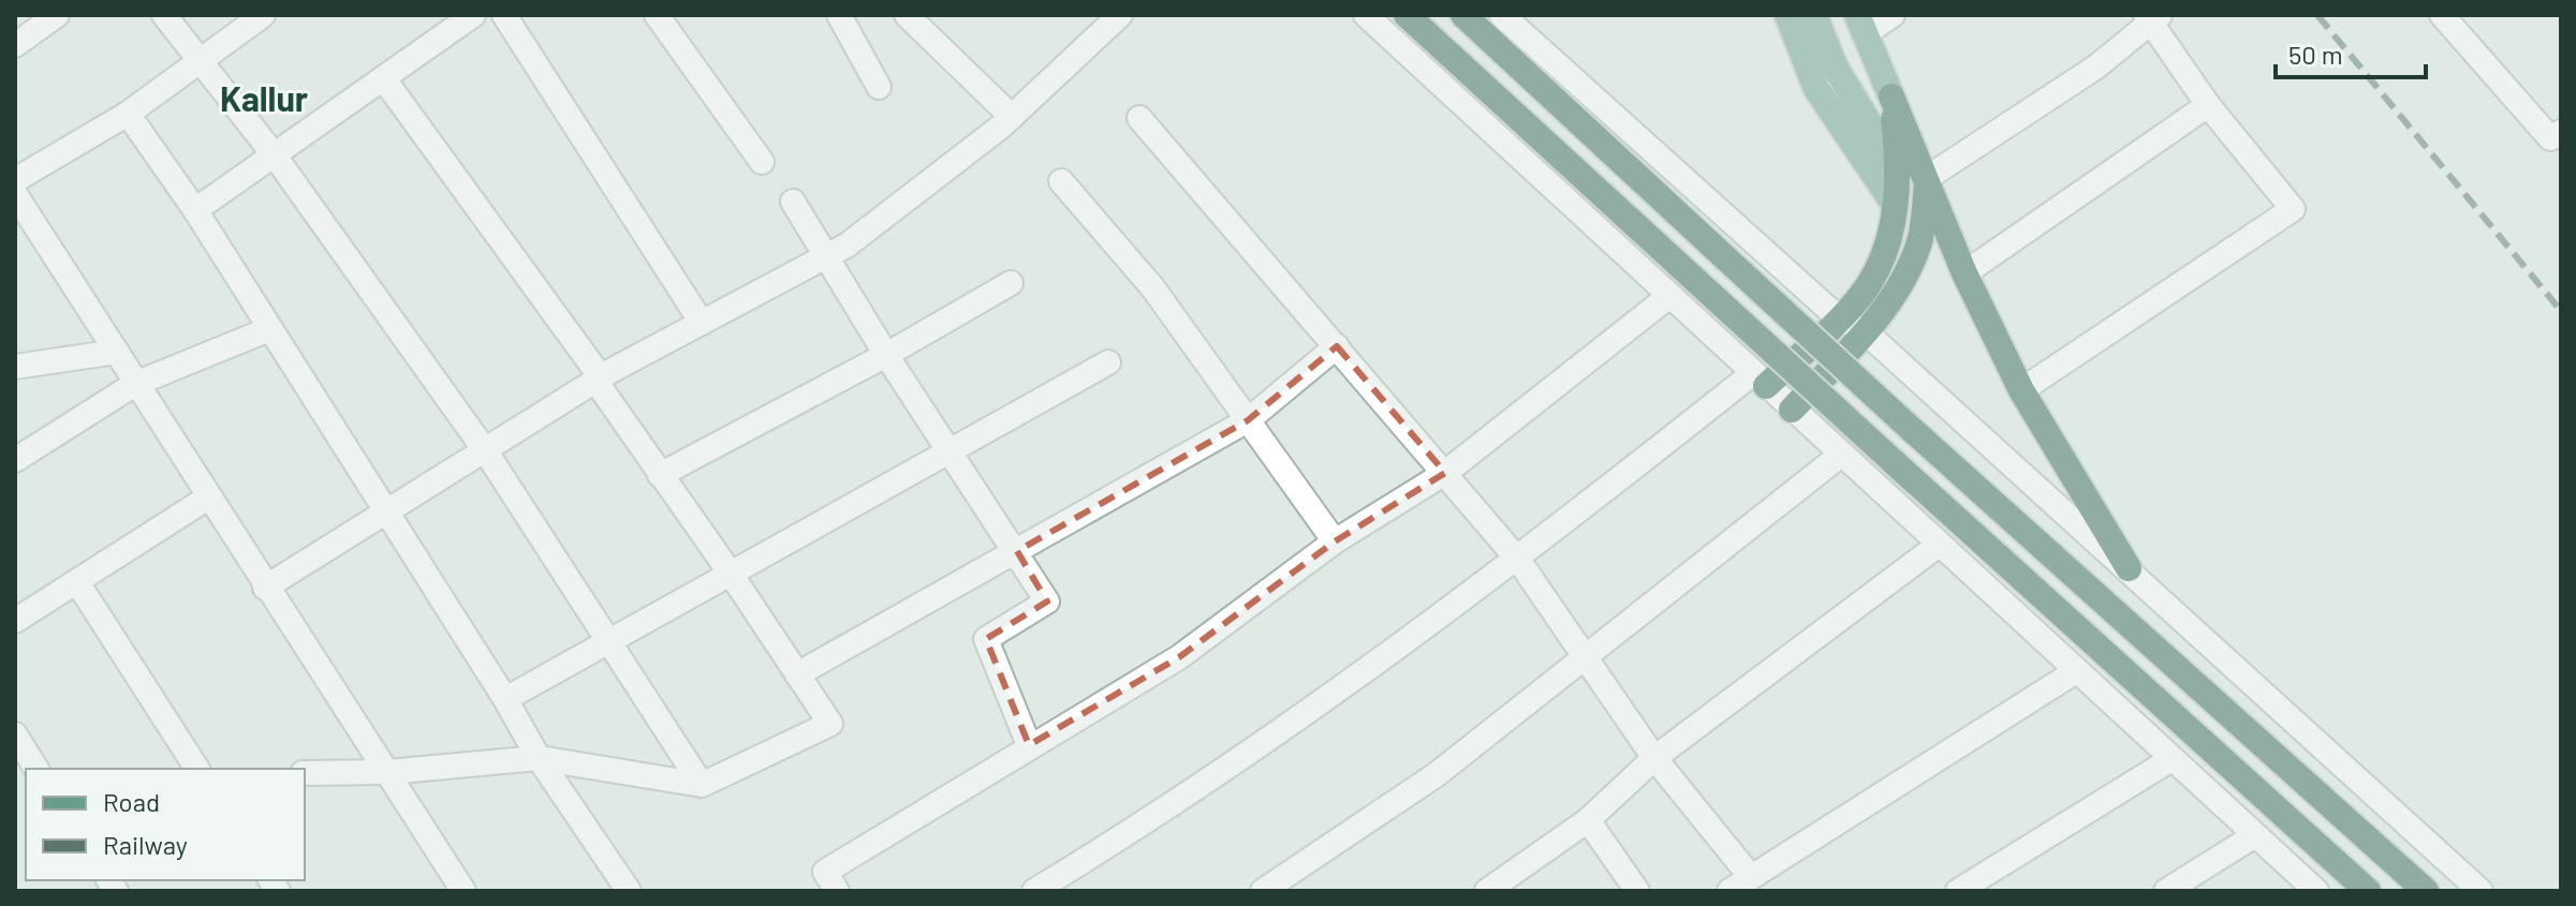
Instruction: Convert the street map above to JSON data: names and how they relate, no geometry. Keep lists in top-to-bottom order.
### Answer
{
  "districts": ["Kallur"],
  "legend": ["Road", "Railway"],
  "scale_bar": "50 m"
}
